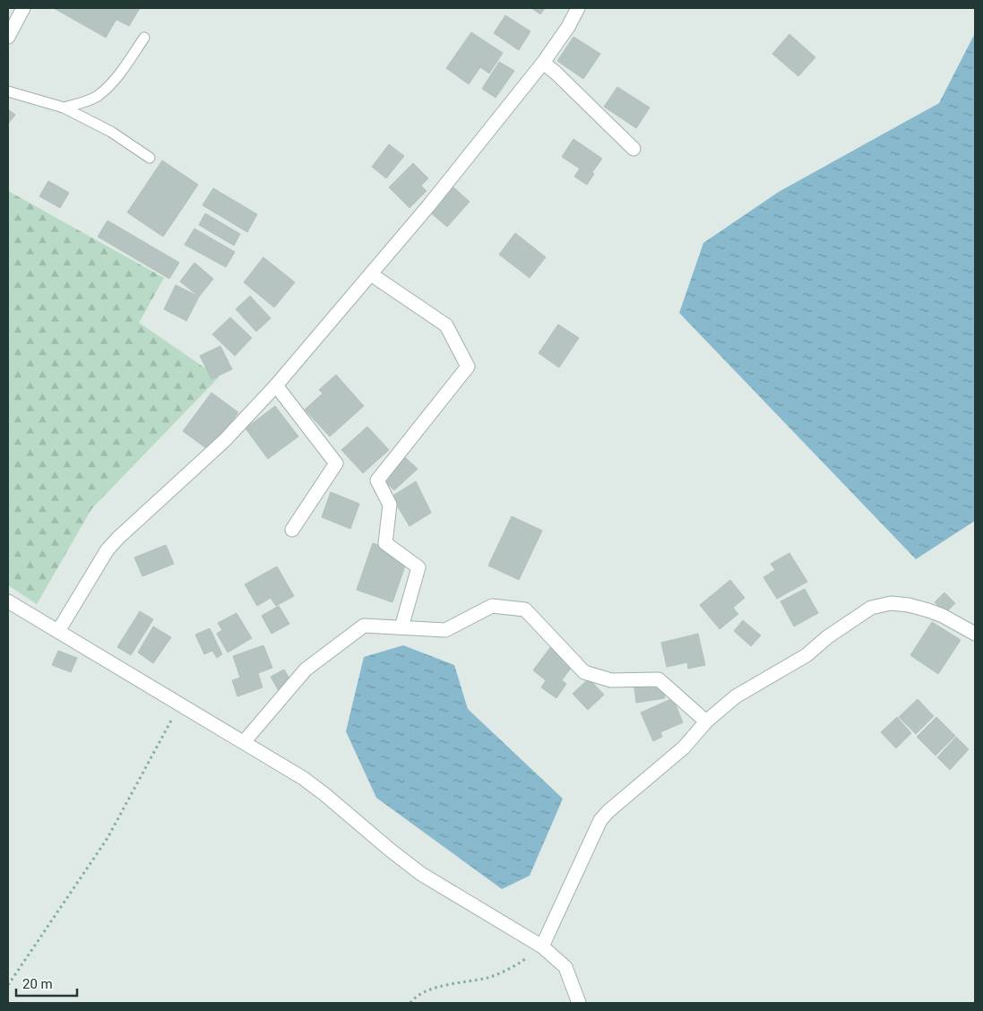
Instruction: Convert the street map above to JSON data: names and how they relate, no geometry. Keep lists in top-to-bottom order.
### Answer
{
  "scale_bar": "20 m"
}
